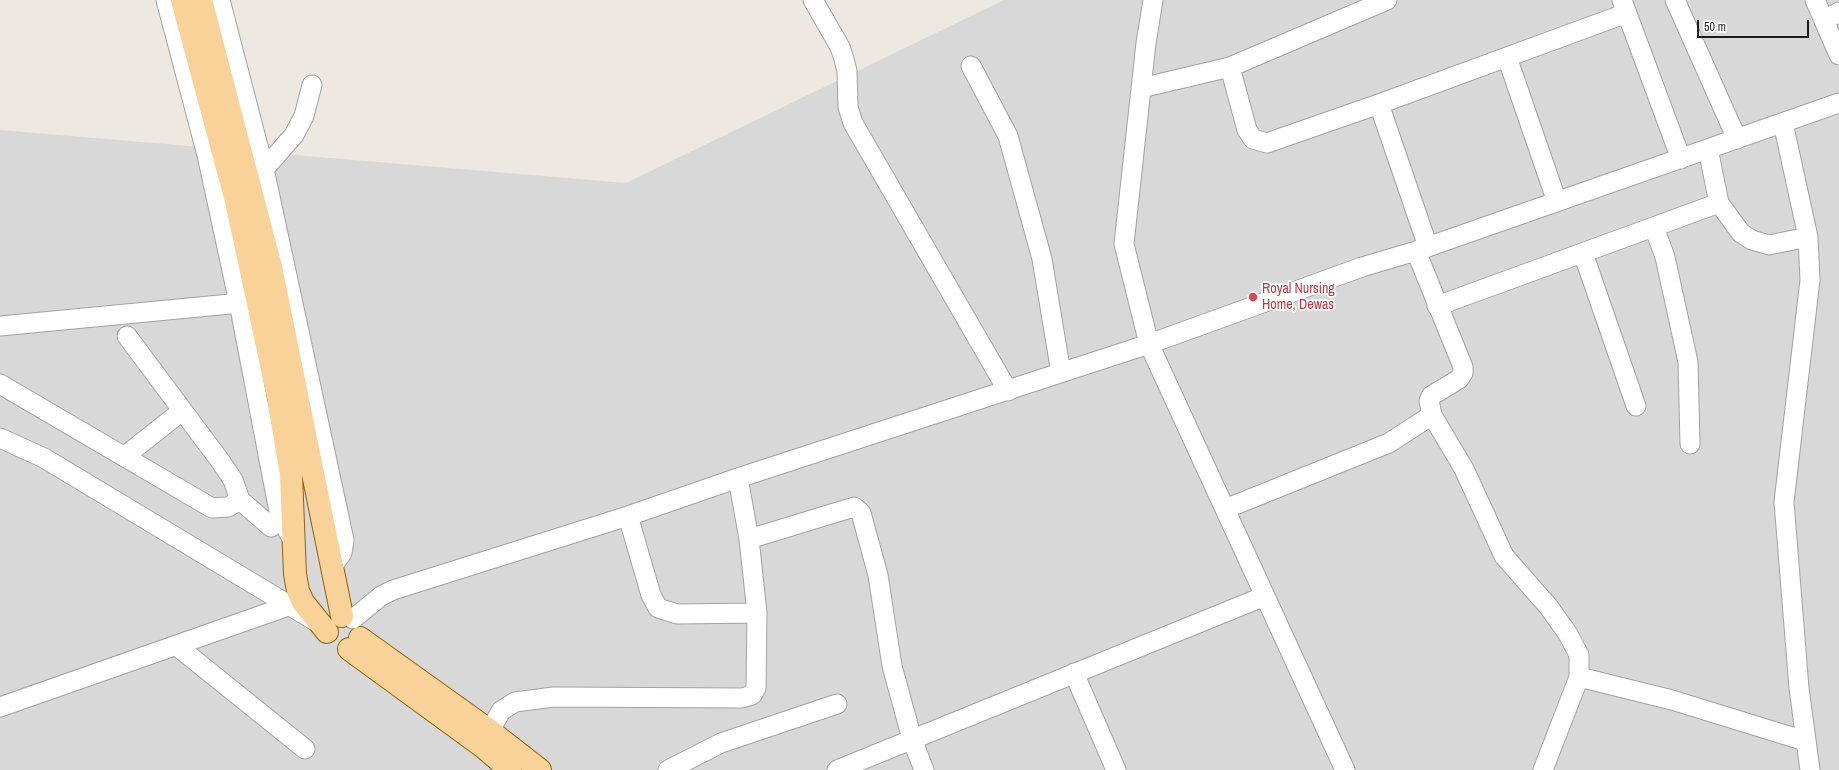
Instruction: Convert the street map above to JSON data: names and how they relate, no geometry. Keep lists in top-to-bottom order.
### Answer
{
  "places": ["Royal Nursing Home, Dewas"],
  "scale_bar": "50 m"
}
